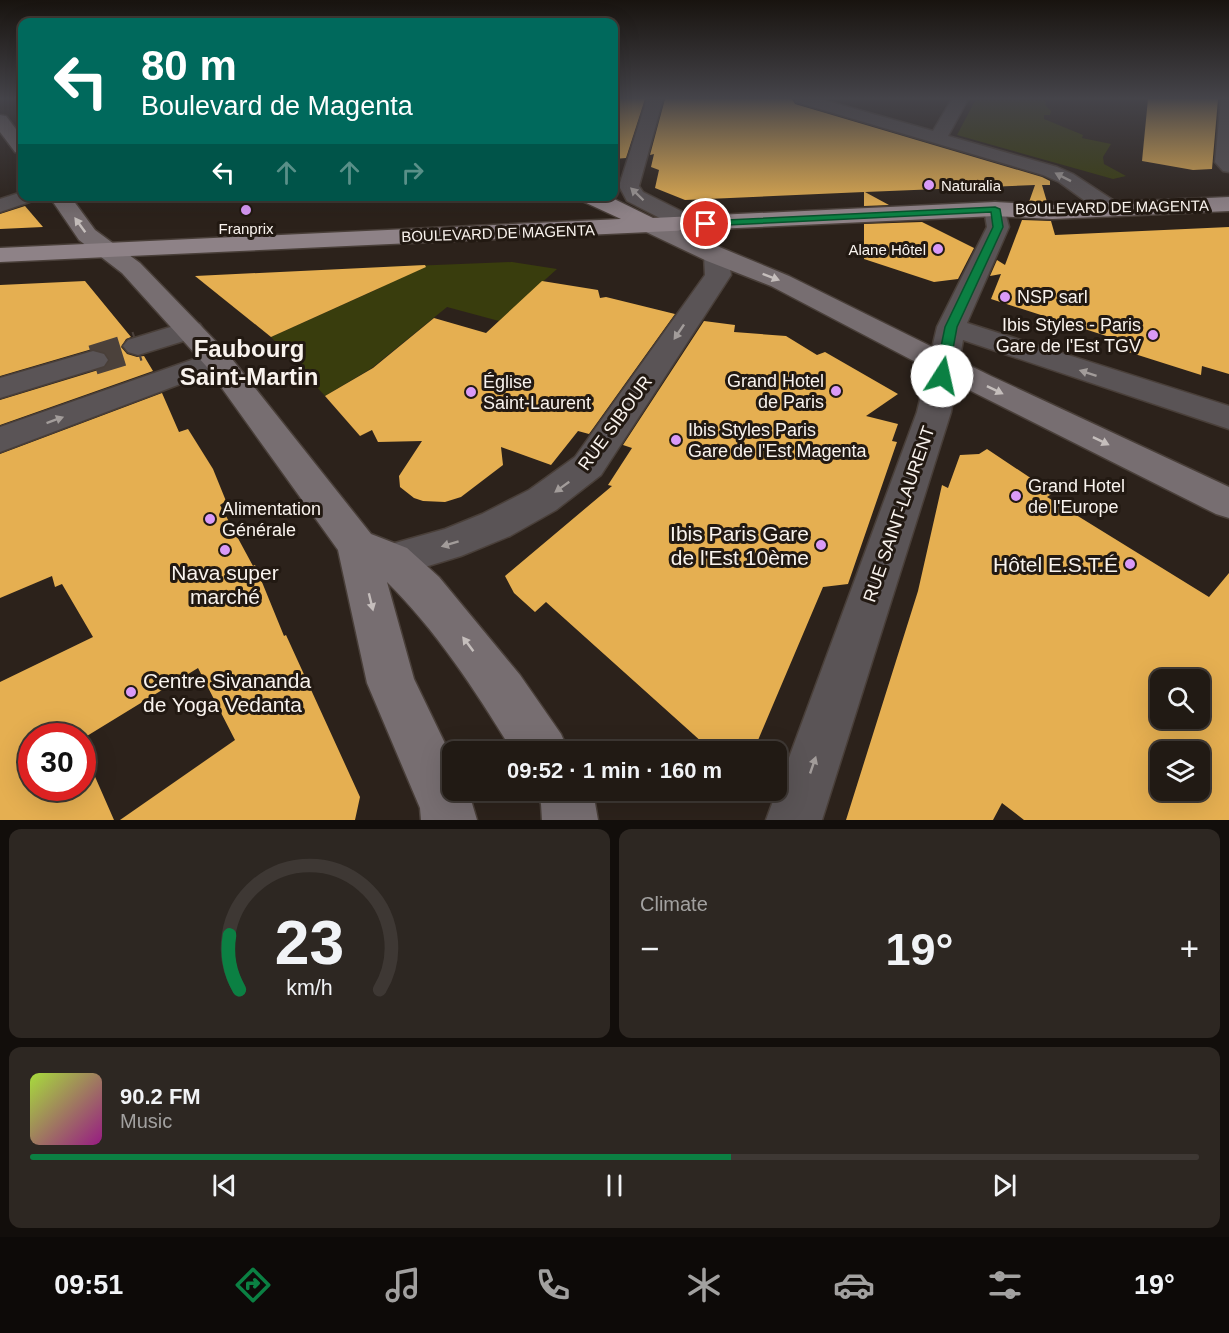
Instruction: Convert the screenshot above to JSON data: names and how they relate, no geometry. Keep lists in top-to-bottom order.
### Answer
{
  "streets": {
    "main road": ["BOULEVARD DE MAGENTA"],
    "street": ["RUE SIBOUR", "RUE SAINT-LAURENT"]
  },
  "crossings": [
    ["BOULEVARD DE MAGENTA", "RUE SAINT-LAURENT"]
  ],
  "one_way": ["RUE SIBOUR", "RUE SAINT-LAURENT"],
  "districts": ["Faubourg Saint-Martin"],
  "places": [
    "Naturalia",
    "Franprix",
    "Alane Hôtel",
    "NSP sarl",
    "Ibis Styles - Paris Gare de l'Est TGV",
    "Grand Hotel de Paris",
    "Église Saint-Laurent",
    "Ibis Styles Paris Gare de l'Est Magenta",
    "Grand Hotel de l'Europe",
    "Alimentation Générale",
    "Ibis Paris Gare de l'Est 10ème",
    "Nava super marché",
    "Hôtel E.S.T.É",
    "Centre Sivananda de Yoga Vedanta"
  ],
  "page": {
    "turn": ["80 m", "Boulevard de Magenta"],
    "limit": "30",
    "trip": "09:52 · 1 min · 160 m",
    "tile": "Climate",
    "heat": ["−", "19°", "+"],
    "song": ["90.2 FM", "Music"],
    "tabs": ["09:51", "19°"],
    "gauge": ["23", "km/h"]
  }
}
